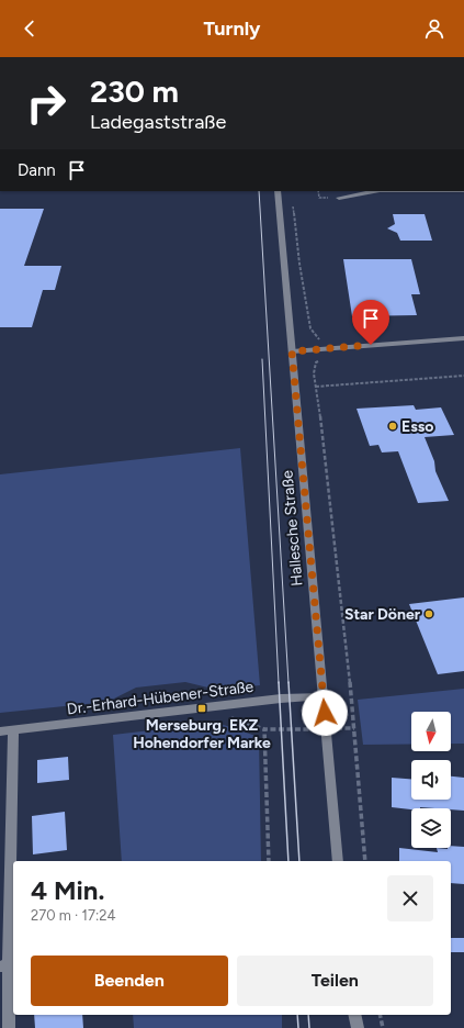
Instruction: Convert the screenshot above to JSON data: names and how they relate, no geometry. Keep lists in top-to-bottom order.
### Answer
{
  "streets": {
    "street": ["Hallesche Straße", "Dr.-Erhard-Hübener-Straße"]
  },
  "crossings": [
    ["Hallesche Straße", "Dr.-Erhard-Hübener-Straße"]
  ],
  "places": {
    "other": ["Esso", "Star Döner"],
    "transit": ["Merseburg, EKZ Hohendorfer Marke"]
  },
  "north": "bottom",
  "page": {
    "header": "Turnly",
    "turn": ["230 m", "Ladegaststraße"],
    "then": "Dann",
    "heading": ["4 Min.", "270 m · 17:24"],
    "buttons": ["Beenden", "Teilen"]
  }
}
